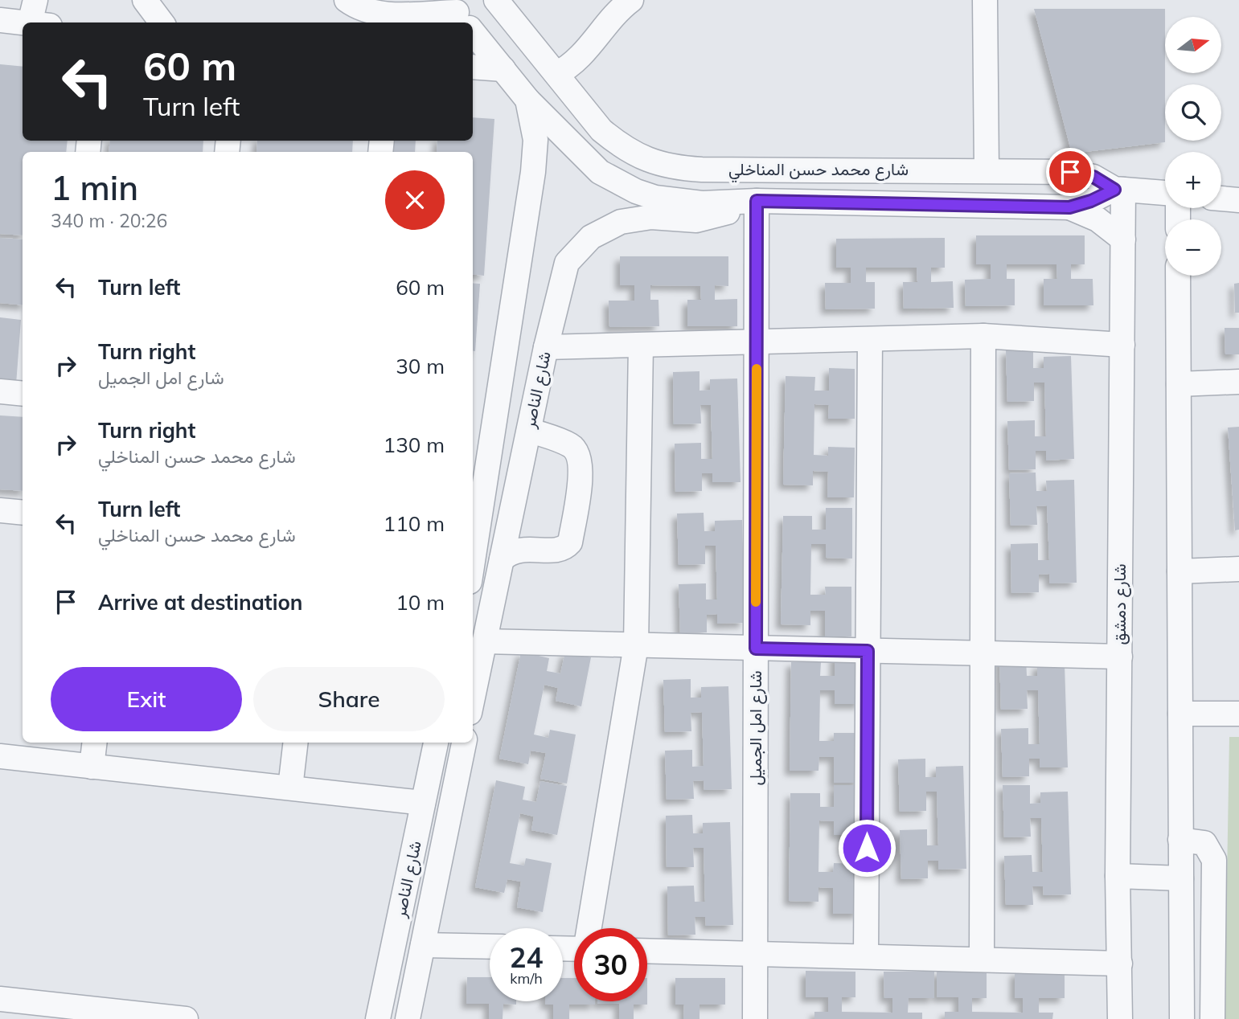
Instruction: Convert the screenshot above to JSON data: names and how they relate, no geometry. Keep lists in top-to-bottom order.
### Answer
{
  "streets": {
    "street": [
      "شارع محمد حسن المناخلي",
      "شارع الناصر",
      "شارع دمشق",
      "شارع امل الجميل"
    ]
  },
  "crossings": [
    ["شارع محمد حسن المناخلي", "شارع الناصر"],
    ["شارع محمد حسن المناخلي", "شارع دمشق"],
    ["شارع محمد حسن المناخلي", "شارع امل الجميل"],
    ["شارع الناصر", "شارع امل الجميل"]
  ],
  "north": "right",
  "page": {
    "map_buttons": ["+", "−"],
    "turn": ["60 m", "Turn left"],
    "heading": ["1 min", "340 m · 20:26"],
    "list": [
      {
        "name": "Turn left",
        "value": "60 m"
      },
      {
        "name": "Turn right",
        "note": "شارع امل الجميل",
        "value": "30 m"
      },
      {
        "name": "Turn right",
        "note": "شارع محمد حسن المناخلي",
        "value": "130 m"
      },
      {
        "name": "Turn left",
        "note": "شارع محمد حسن المناخلي",
        "value": "110 m"
      },
      {
        "name": "Arrive at destination",
        "value": "10 m"
      }
    ],
    "buttons": ["Exit", "Share"],
    "speed": "24 km/h",
    "limit": "30"
  }
}
